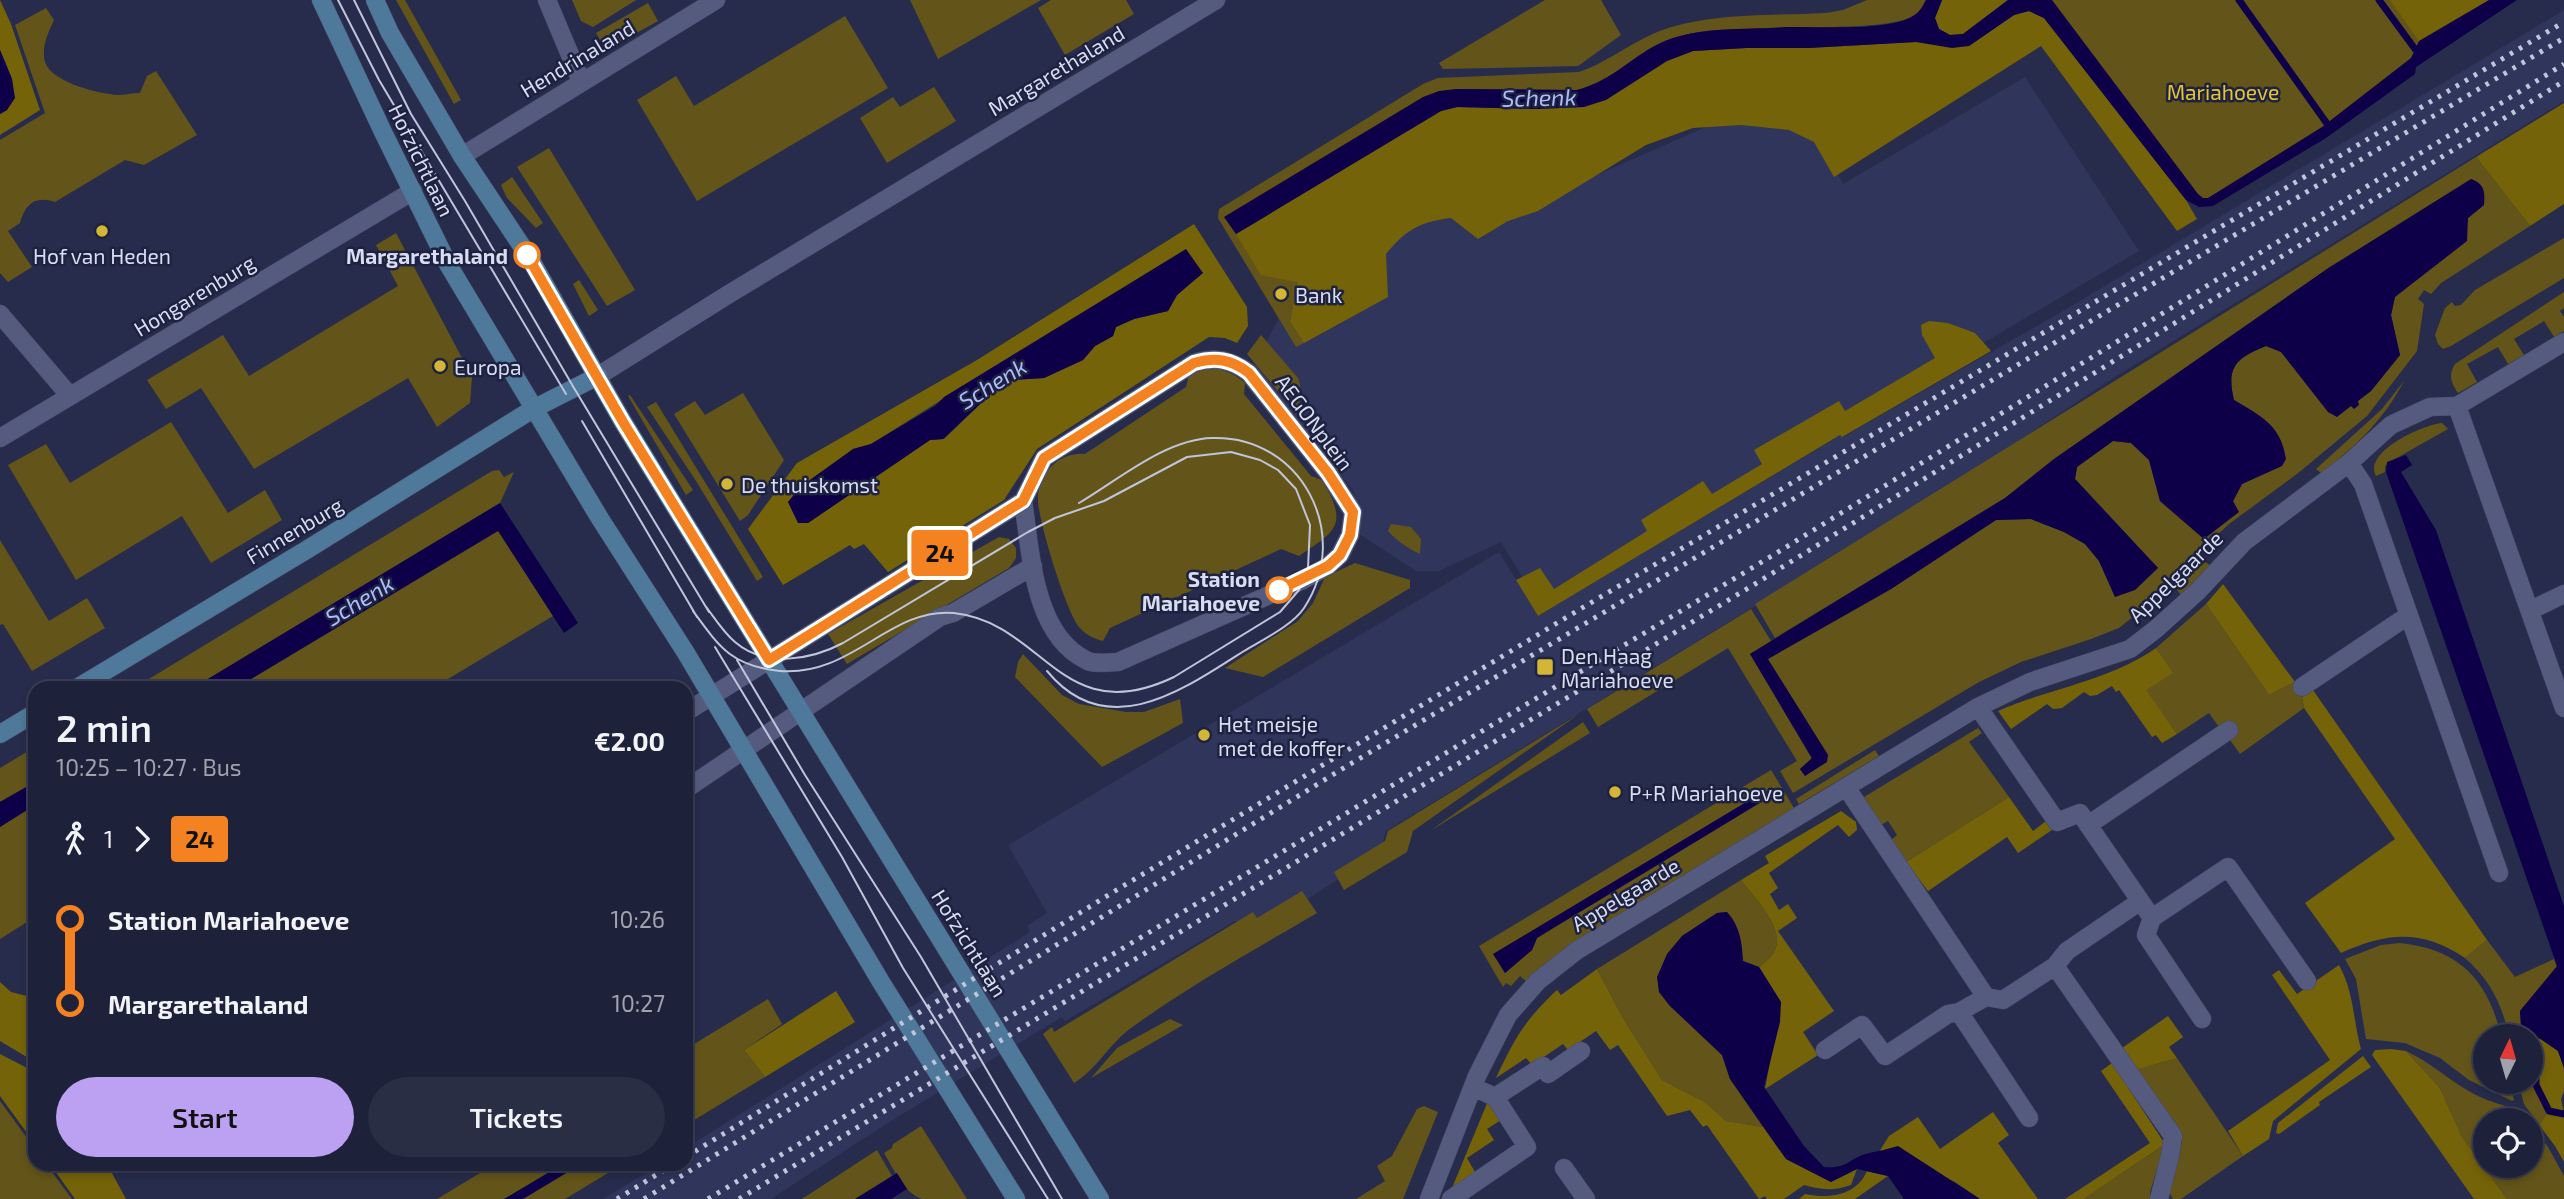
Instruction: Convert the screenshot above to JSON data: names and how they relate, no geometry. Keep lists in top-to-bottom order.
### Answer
{
  "streets": {
    "main road": ["Hofzichtlaan", "Finnenburg"],
    "street": [
      "Hendrinaland",
      "Margarethaland",
      "Hongarenburg",
      "AEGONplein",
      "Appelgaarde"
    ]
  },
  "crossings": [
    ["Hendrinaland", "Hofzichtlaan"],
    ["Margarethaland", "Hofzichtlaan"],
    ["Hofzichtlaan", "Hongarenburg"],
    ["Hofzichtlaan", "Finnenburg"]
  ],
  "water": ["Schenk"],
  "parks": ["Mariahoeve"],
  "places": {
    "other": [
      "Hof van Heden",
      "Margarethaland",
      "Bank",
      "Europa",
      "De thuiskomst",
      "Station Mariahoeve",
      "Het meisje met de koffer",
      "P+R Mariahoeve"
    ],
    "transit": ["Den Haag Mariahoeve"]
  },
  "lines": ["bus line 24"],
  "north": "top",
  "page": {
    "on_map": "24",
    "heading": ["2 min", "10:25 – 10:27 · Bus", "€2.00"],
    "legs": ["1", "24"],
    "list": [
      {
        "name": "Station Mariahoeve",
        "value": "10:26"
      },
      {
        "name": "Margarethaland",
        "value": "10:27"
      }
    ],
    "buttons": ["Start", "Tickets"]
  }
}
